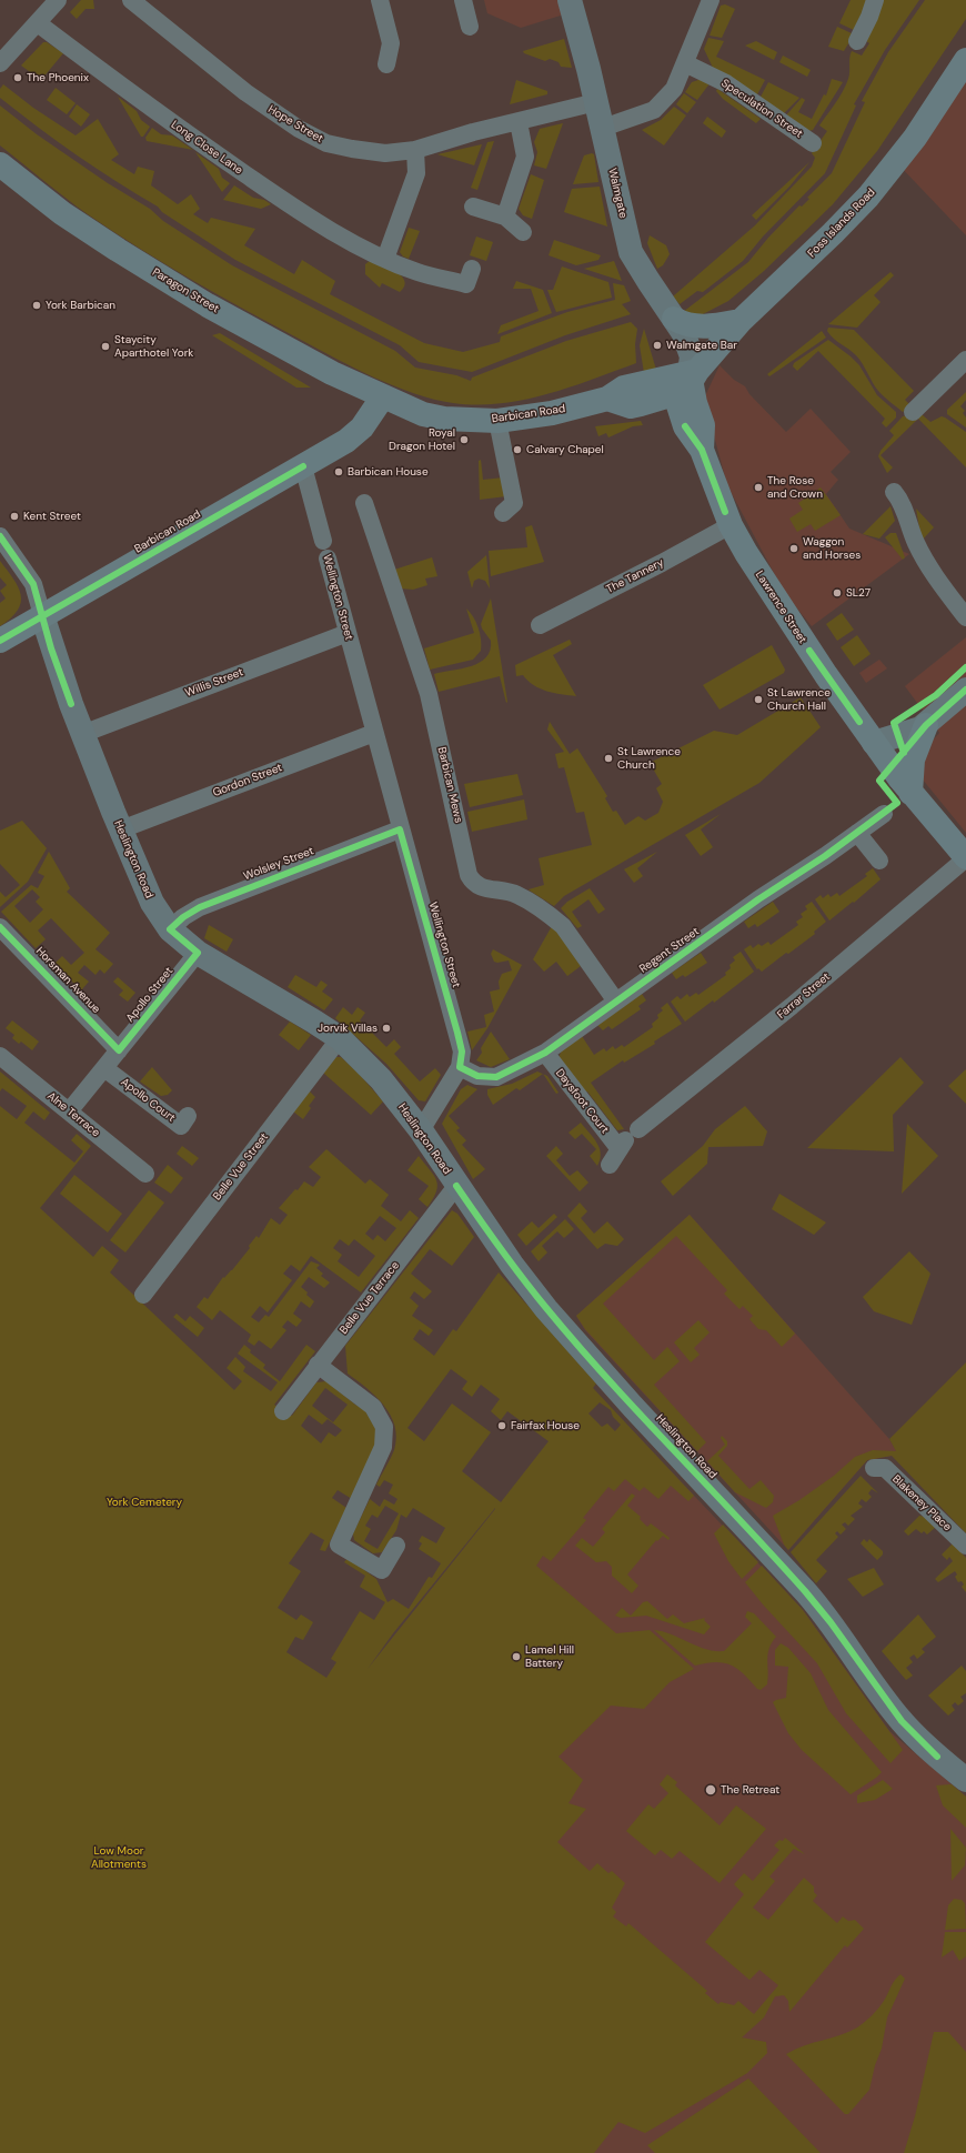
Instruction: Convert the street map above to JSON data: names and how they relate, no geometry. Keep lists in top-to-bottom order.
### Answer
{
  "streets": {
    "main road": [
      "Foss Islands Road",
      "Paragon Street",
      "Barbican Road",
      "Lawrence Street"
    ],
    "street": [
      "Speculation Street",
      "Hope Street",
      "Long Close Lane",
      "Walmgate",
      "The Tannery",
      "Wellington Street",
      "Willis Street",
      "Gordon Street",
      "Barbican Mews",
      "Heslington Road",
      "Wolsley Street",
      "Regent Street",
      "Horsman Avenue",
      "Apollo Street",
      "Farrar Street",
      "Apollo Court",
      "Daysfoot Court",
      "Alne Terrace",
      "Belle Vue Street",
      "Belle Vue Terrace",
      "Blakeney Place"
    ]
  },
  "crossings": [
    ["Hope Street", "Walmgate"],
    ["Walmgate", "Foss Islands Road"],
    ["Walmgate", "Barbican Road"],
    ["Walmgate", "Lawrence Street"],
    ["Foss Islands Road", "Barbican Road"],
    ["Foss Islands Road", "Lawrence Street"],
    ["Paragon Street", "Barbican Road"],
    ["Barbican Road", "Wellington Street"],
    ["Barbican Road", "Lawrence Street"],
    ["Barbican Road", "Heslington Road"],
    ["The Tannery", "Lawrence Street"],
    ["Wellington Street", "Willis Street"],
    ["Wellington Street", "Gordon Street"],
    ["Wellington Street", "Heslington Road"],
    ["Wellington Street", "Wolsley Street"],
    ["Wellington Street", "Regent Street"],
    ["Lawrence Street", "Farrar Street"],
    ["Willis Street", "Heslington Road"],
    ["Gordon Street", "Heslington Road"],
    ["Barbican Mews", "Regent Street"],
    ["Heslington Road", "Wolsley Street"],
    ["Heslington Road", "Apollo Street"],
    ["Heslington Road", "Belle Vue Street"],
    ["Heslington Road", "Belle Vue Terrace"],
    ["Regent Street", "Daysfoot Court"],
    ["Horsman Avenue", "Apollo Street"],
    ["Apollo Street", "Apollo Court"],
    ["Apollo Street", "Alne Terrace"],
    ["Farrar Street", "Daysfoot Court"]
  ],
  "parks": ["York Cemetery", "Low Moor Allotments"],
  "places": [
    "The Phoenix",
    "York Barbican",
    "Walmgate Bar",
    "Staycity Aparthotel York",
    "Royal Dragon Hotel",
    "Calvary Chapel",
    "Barbican House",
    "The Rose and Crown",
    "Kent Street",
    "Waggon and Horses",
    "SL27",
    "St Lawrence Church Hall",
    "St Lawrence Church",
    "Jorvik Villas",
    "Fairfax House",
    "Lamel Hill Battery",
    "The Retreat"
  ]
}
